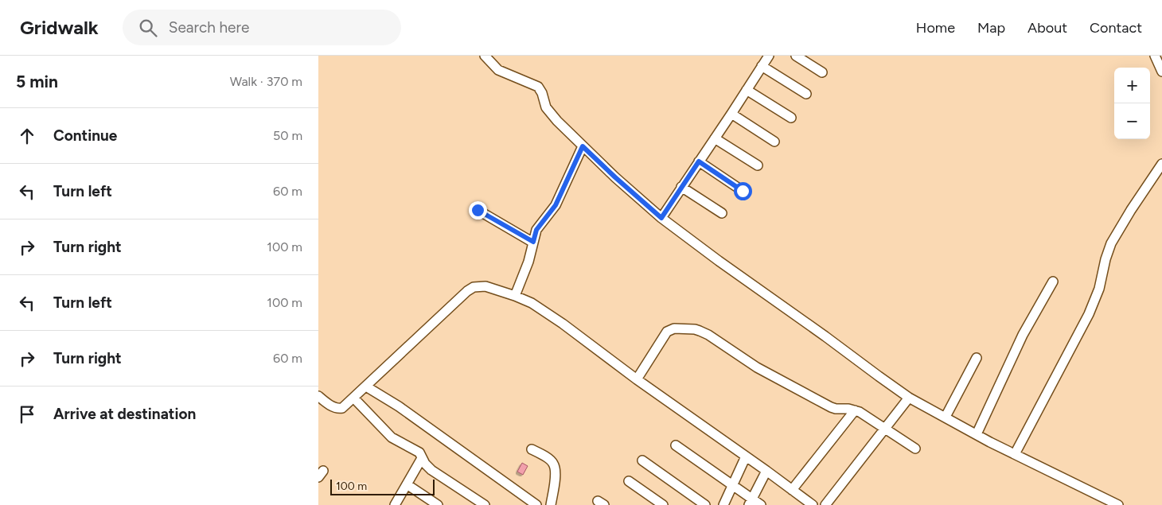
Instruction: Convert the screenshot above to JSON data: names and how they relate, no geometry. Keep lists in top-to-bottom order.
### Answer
{
  "scale_bar": "100 m",
  "page": {
    "header": "Gridwalk",
    "search": "Search here",
    "nav": [
      "Home",
      "Map",
      "About",
      "Contact"
    ],
    "heading": ["5 min", "Walk · 370 m"],
    "map_buttons": ["+", "−"],
    "list": [
      ["Continue", "50 m"],
      ["Turn left", "60 m"],
      ["Turn right", "100 m"],
      ["Turn left", "100 m"],
      ["Turn right", "60 m"],
      "Arrive at destination"
    ],
    "scale": "100 m"
  }
}
